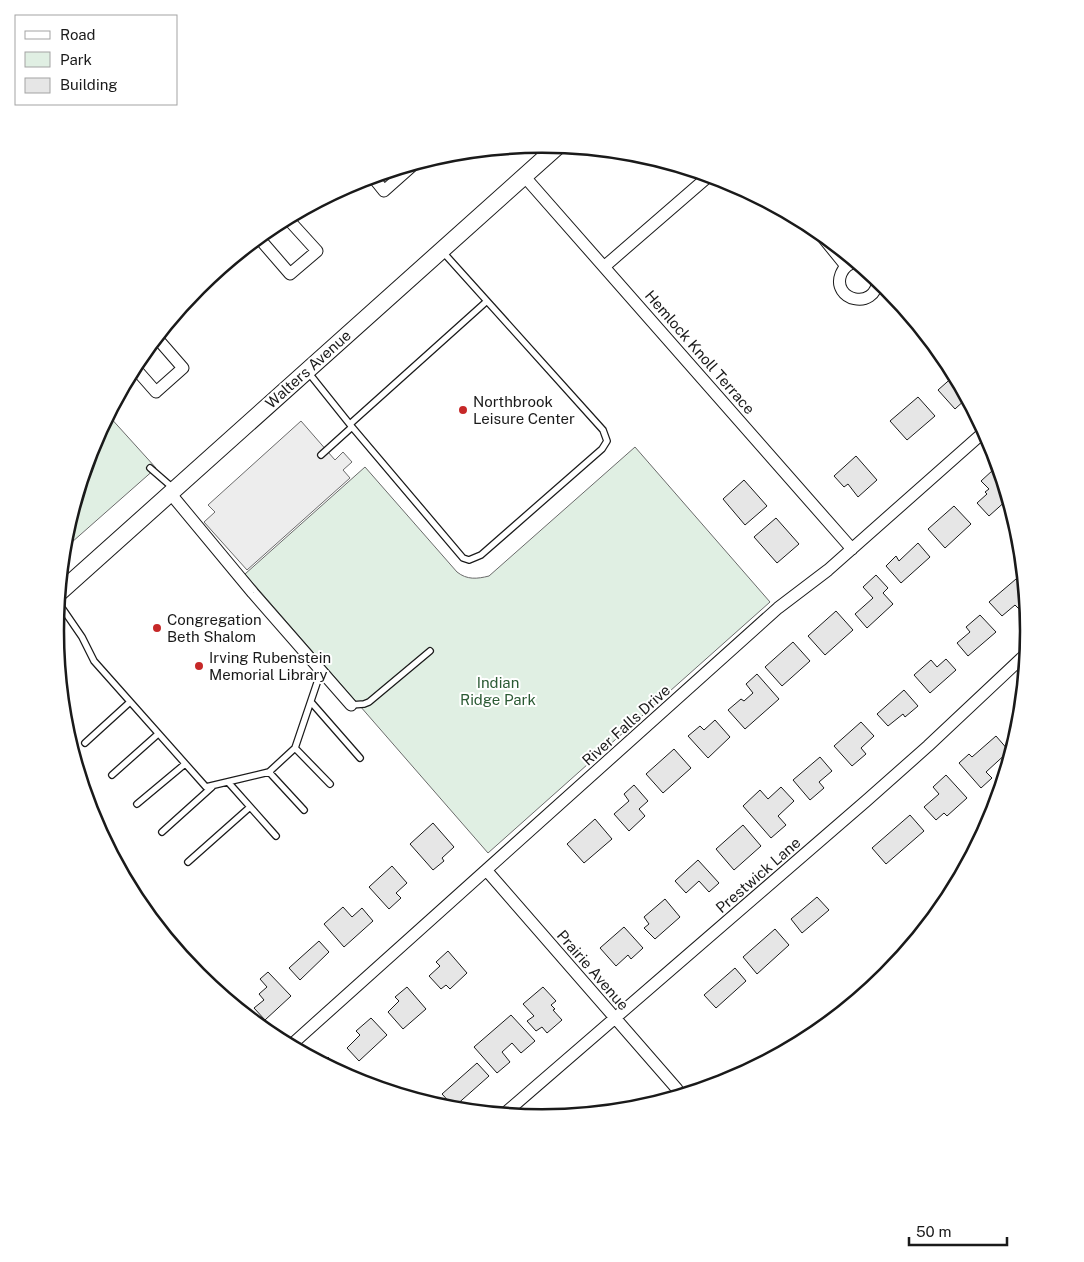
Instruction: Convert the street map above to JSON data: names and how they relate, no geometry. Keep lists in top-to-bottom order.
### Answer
{
  "streets": {
    "main road": ["Walters Avenue"],
    "street": [
      "Hemlock Knoll Terrace",
      "River Falls Drive",
      "Prestwick Lane",
      "Prairie Avenue"
    ]
  },
  "crossings": [
    ["Hemlock Knoll Terrace", "Walters Avenue"],
    ["Hemlock Knoll Terrace", "River Falls Drive"],
    ["River Falls Drive", "Prairie Avenue"],
    ["Prestwick Lane", "Prairie Avenue"]
  ],
  "parks": ["Indian Ridge Park"],
  "places": ["Northbrook Leisure Center", "Congregation Beth Shalom", "Irving Rubenstein Memorial Library"],
  "legend": ["Road", "Park", "Building"],
  "scale_bar": "50 m"
}
